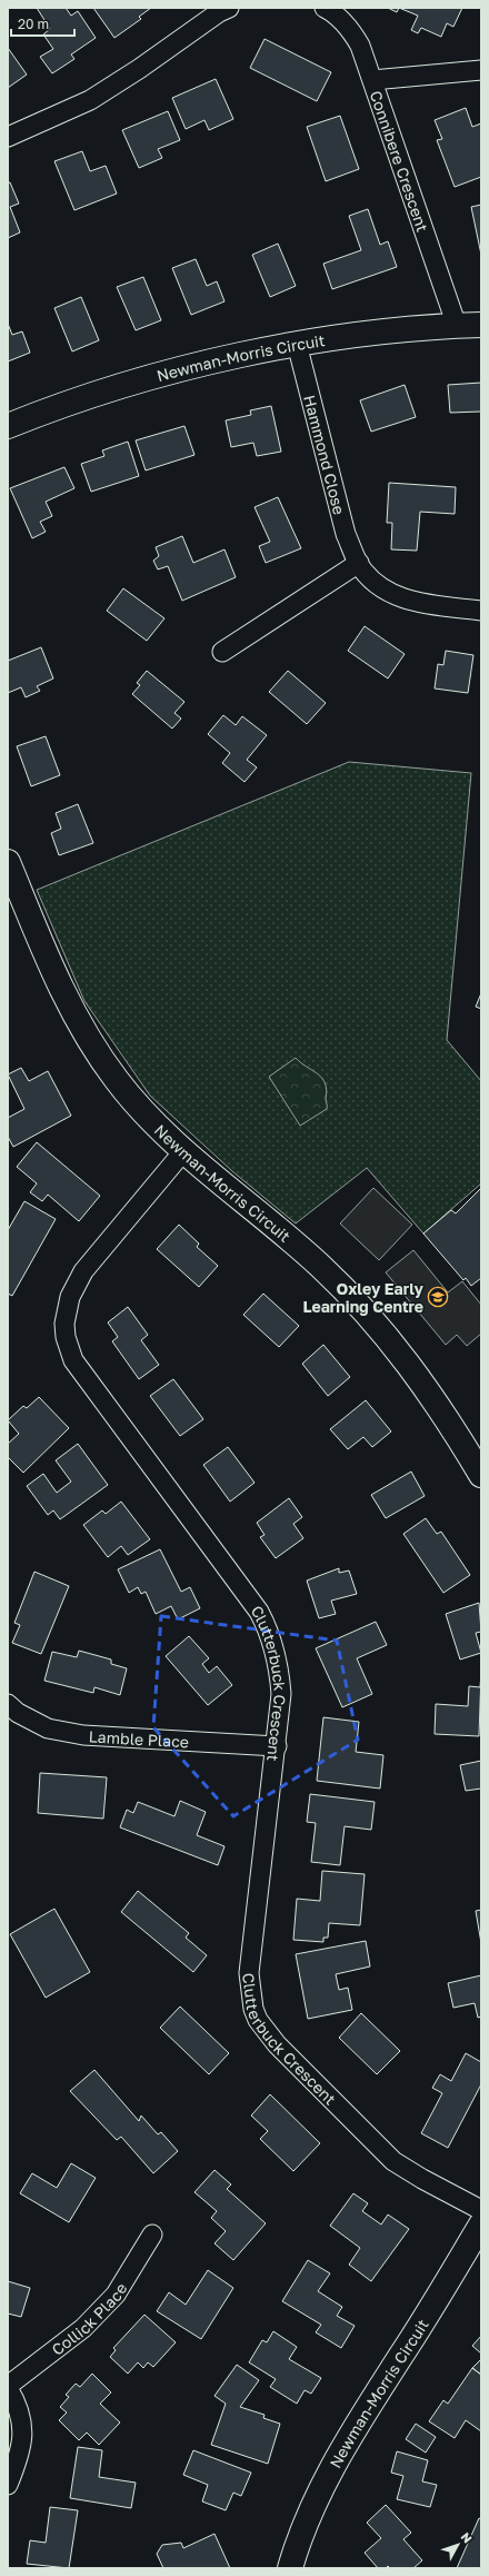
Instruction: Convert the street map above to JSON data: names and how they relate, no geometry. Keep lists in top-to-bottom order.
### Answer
{
  "streets": {
    "street": [
      "Connibere Crescent",
      "Newman-Morris Circuit",
      "Hammond Close",
      "Clutterbuck Crescent",
      "Lamble Place",
      "Collick Place"
    ]
  },
  "crossings": [
    ["Connibere Crescent", "Newman-Morris Circuit"],
    ["Newman-Morris Circuit", "Hammond Close"],
    ["Newman-Morris Circuit", "Clutterbuck Crescent"],
    ["Clutterbuck Crescent", "Lamble Place"]
  ],
  "places": {
    "school or university": ["Oxley Early Learning Centre"]
  },
  "scale_bar": "20 m",
  "north": "top right"
}
